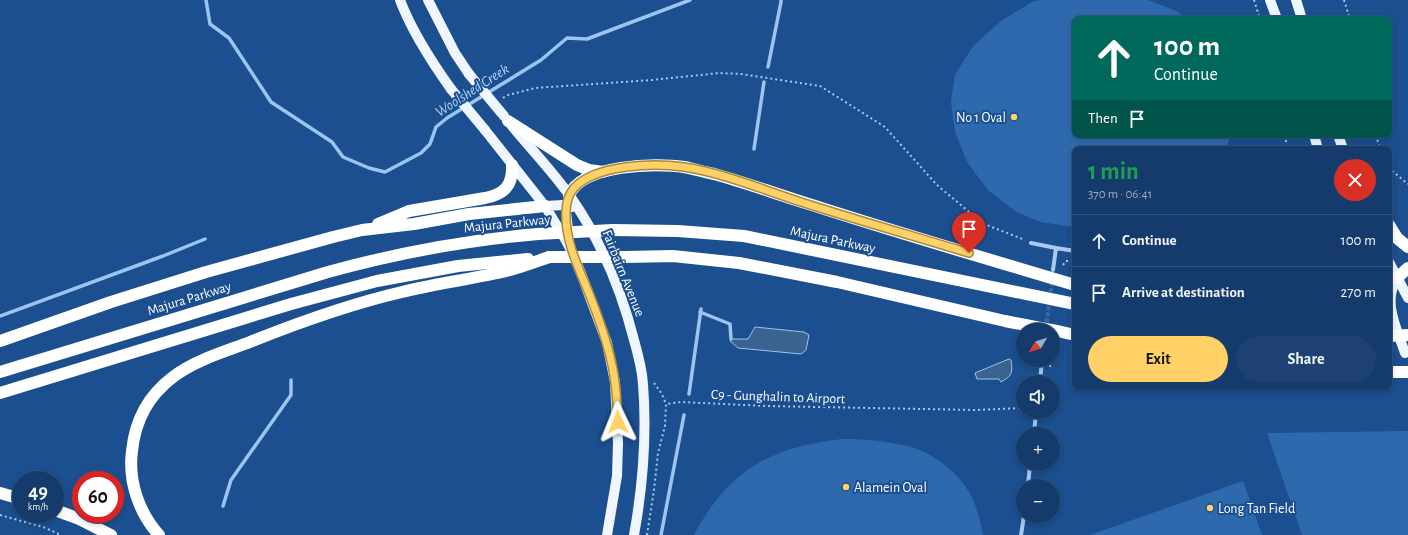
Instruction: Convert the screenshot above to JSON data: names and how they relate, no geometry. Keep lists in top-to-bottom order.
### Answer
{
  "streets": {
    "highway": ["Majura Parkway"],
    "main road": ["Fairbairn Avenue"],
    "path": ["C9 - Gunghalin to Airport"]
  },
  "water": ["Woolshed Creek"],
  "places": ["No 1 Oval", "Alamein Oval", "Long Tan Field"],
  "north": "bottom left",
  "page": {
    "turn": ["100 m", "Continue"],
    "then": "Then",
    "heading": ["1 min", "370 m · 06:41"],
    "list": [
      {
        "name": "Continue",
        "value": "100 m"
      },
      {
        "name": "Arrive at destination",
        "value": "270 m"
      }
    ],
    "map_buttons": ["+", "−"],
    "buttons": ["Exit", "Share"],
    "speed": "49 km/h",
    "limit": "60"
  }
}
